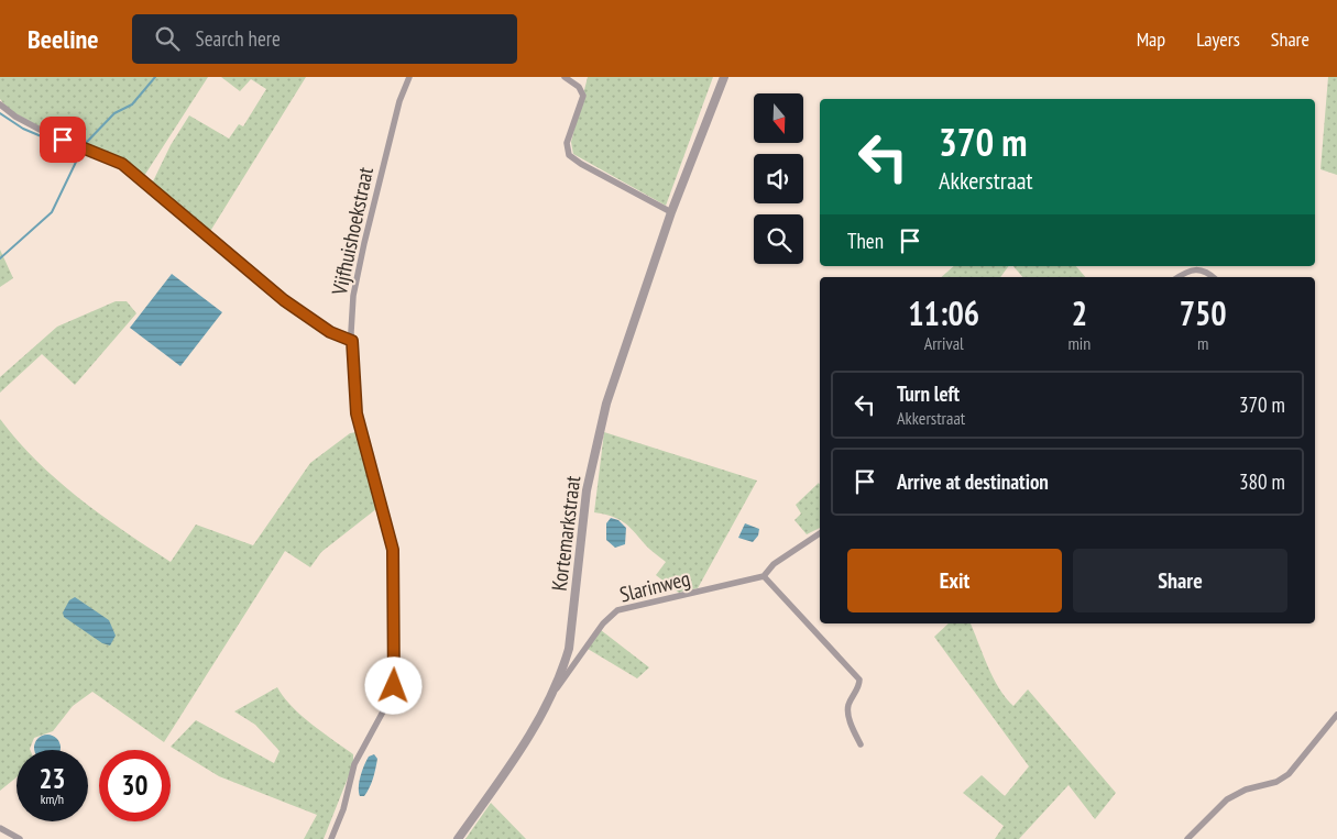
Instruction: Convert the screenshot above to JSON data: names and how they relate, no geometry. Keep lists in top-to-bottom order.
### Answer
{
  "streets": {
    "street": ["Vijfhuishoekstraat", "Kortemarkstraat", "Slarinweg"]
  },
  "crossings": [
    ["Kortemarkstraat", "Slarinweg"]
  ],
  "north": "bottom",
  "page": {
    "header": "Beeline",
    "search": "Search here",
    "nav": ["Map", "Layers", "Share"],
    "turn": ["370 m", "Akkerstraat"],
    "then": "Then",
    "eta": [
      "11:06",
      "Arrival",
      "2",
      "min",
      "750",
      "m"
    ],
    "list": [
      {
        "name": "Turn left",
        "note": "Akkerstraat",
        "value": "370 m"
      },
      {
        "name": "Arrive at destination",
        "value": "380 m"
      }
    ],
    "buttons": ["Exit", "Share"],
    "speed": "23 km/h",
    "limit": "30"
  }
}
